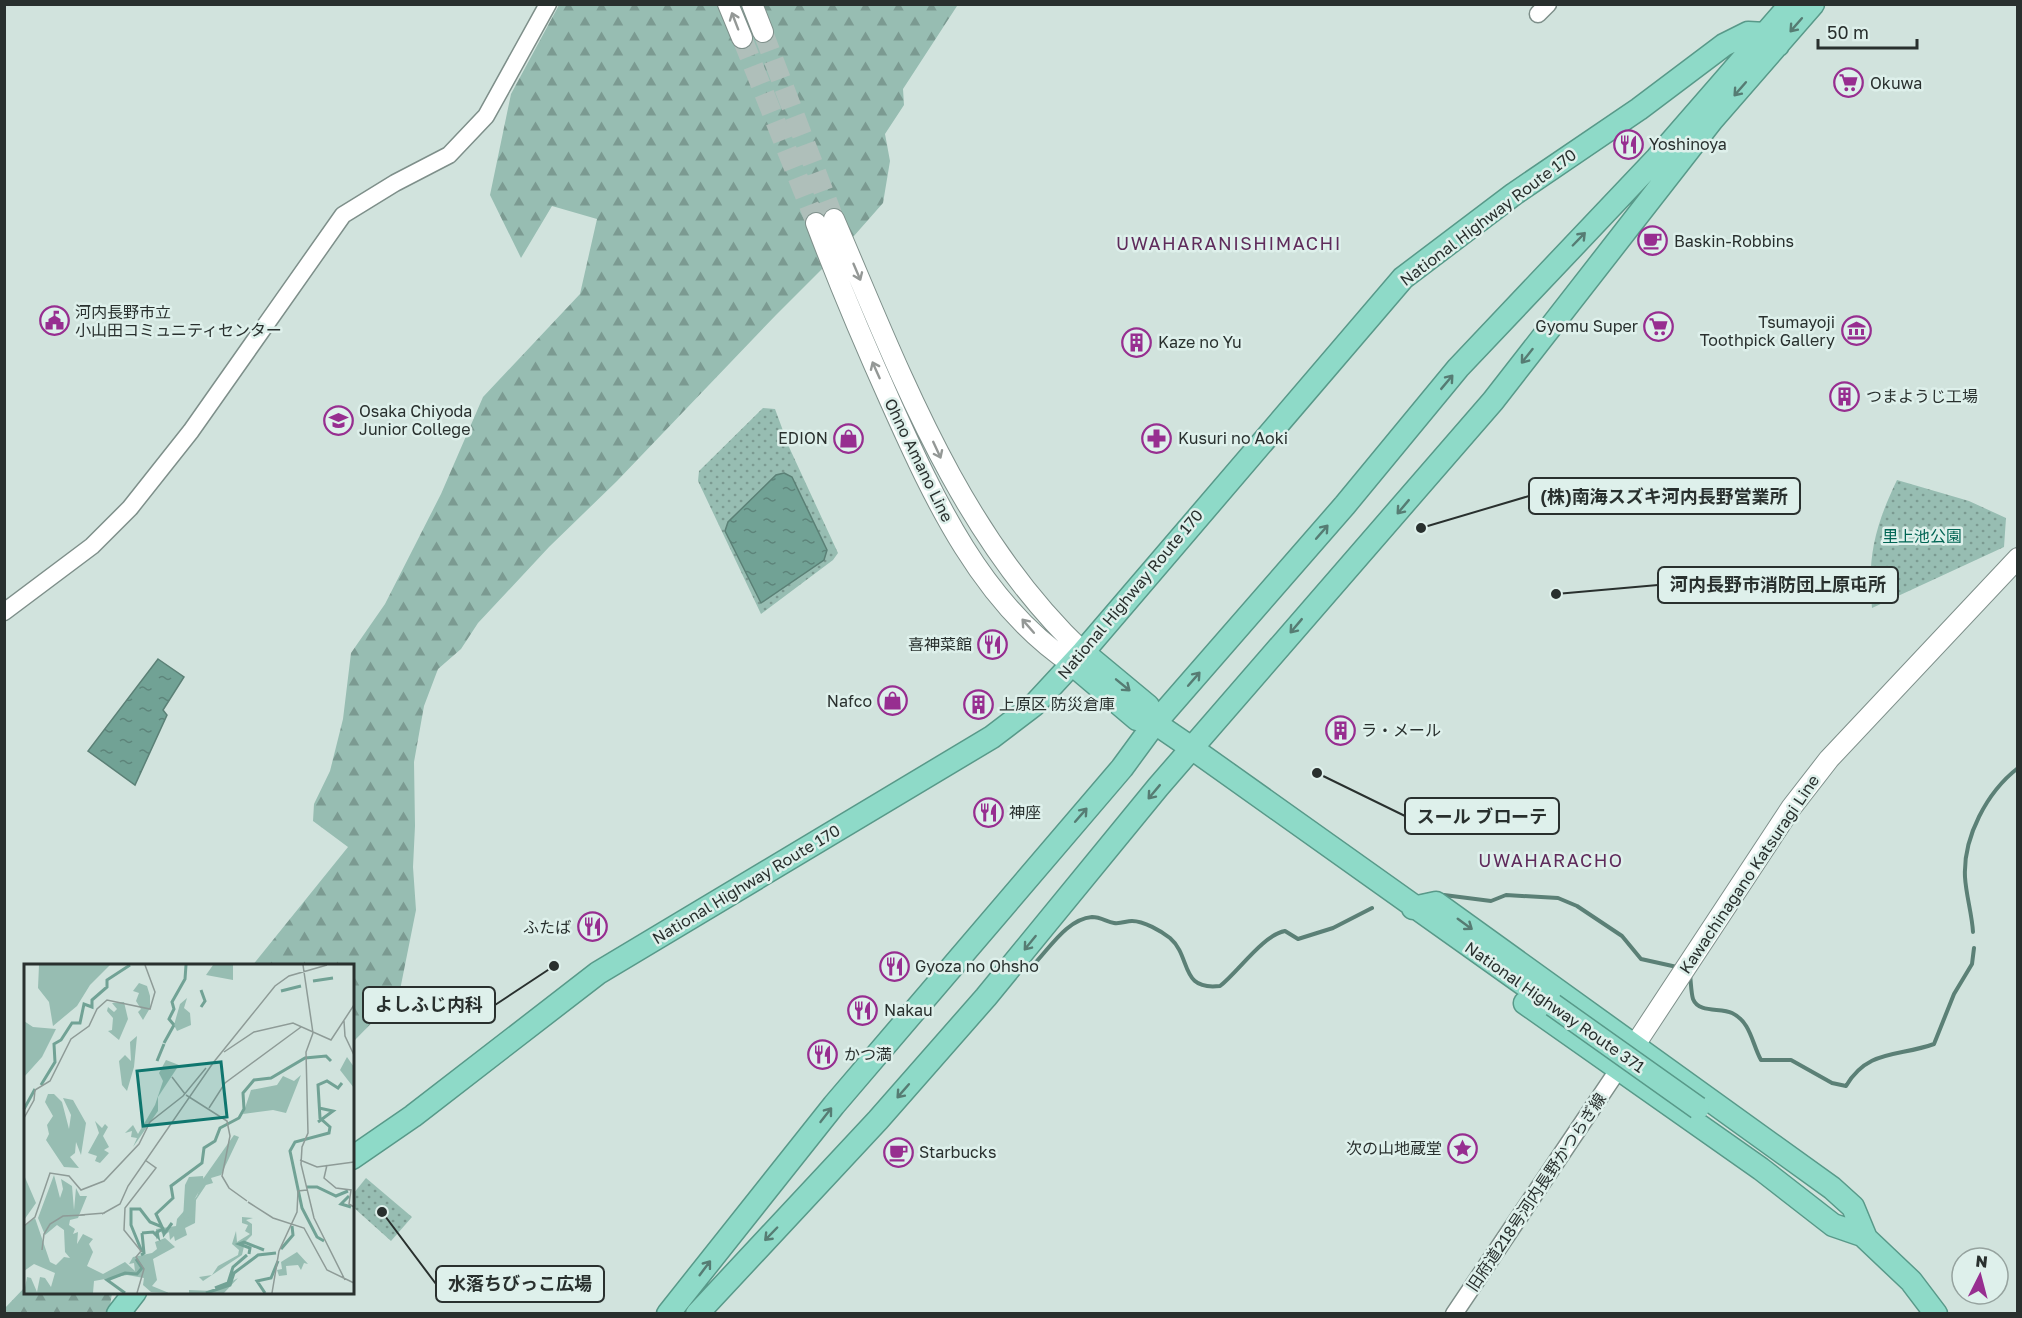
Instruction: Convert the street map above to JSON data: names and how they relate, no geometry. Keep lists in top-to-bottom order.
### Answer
{
  "streets": {
    "highway": ["National Highway Route 170", "National Highway Route 371"],
    "main road": ["Ohno Amano Line", "Kawachinagano Katsuragi Line"],
    "street": ["旧府道218号河内長野かつらぎ線"]
  },
  "crossings": [
    ["National Highway Route 170", "Ohno Amano Line"],
    ["National Highway Route 170", "National Highway Route 371"],
    ["Ohno Amano Line", "National Highway Route 371"],
    ["Kawachinagano Katsuragi Line", "旧府道218号河内長野かつらぎ線"]
  ],
  "districts": ["UWAHARANISHIMACHI", "UWAHARACHO"],
  "parks": ["里上池公園"],
  "places": {
    "supermarket": ["Okuwa", "Gyomu Super"],
    "restaurant": [
      "Yoshinoya",
      "喜神菜館",
      "神座",
      "ふたば",
      "Gyoza no Ohsho",
      "Nakau",
      "かつ満"
    ],
    "cafe": ["Baskin-Robbins", "Starbucks"],
    "public building": ["河内長野市立 小山田コミュニティセンター"],
    "museum": ["Tsumayoji Toothpick Gallery"],
    "building": [
      "Kaze no Yu",
      "つまようじ工場",
      "上原区 防災倉庫",
      "ラ・メール"
    ],
    "school or university": ["Osaka Chiyoda Junior College"],
    "shop": ["EDION", "Nafco"],
    "pharmacy": ["Kusuri no Aoki"],
    "other": [
      "(株)南海スズキ河内長野営業所",
      "河内長野市消防団上原屯所",
      "スール ブローテ",
      "よしふじ内科",
      "水落ちびっこ広場"
    ],
    "place": ["次の山地蔵堂"]
  },
  "scale_bar": "50 m",
  "north": "top"
}
